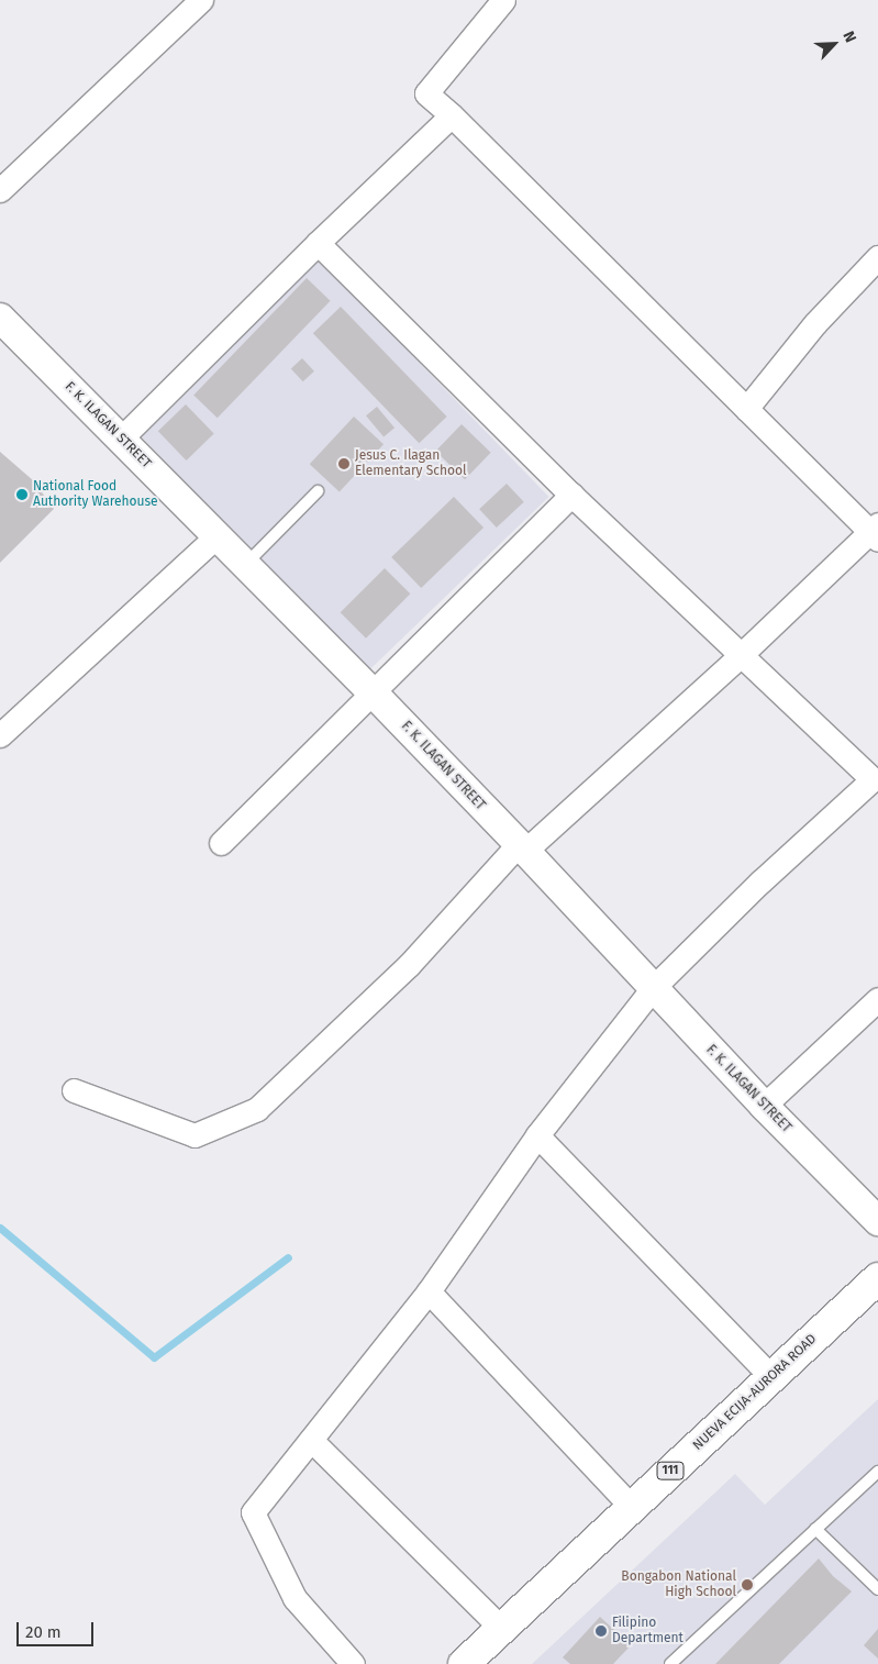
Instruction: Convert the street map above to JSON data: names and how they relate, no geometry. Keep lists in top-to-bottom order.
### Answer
{
  "streets": {
    "main road": ["NUEVA ECIJA-AURORA ROAD", "111"],
    "street": ["F. K. ILAGAN STREET"]
  },
  "places": [
    "Jesus C. Ilagan Elementary School",
    "National Food Authority Warehouse",
    "Bongabon National High School",
    "Filipino Department"
  ],
  "scale_bar": "20 m",
  "north": "top right"
}
